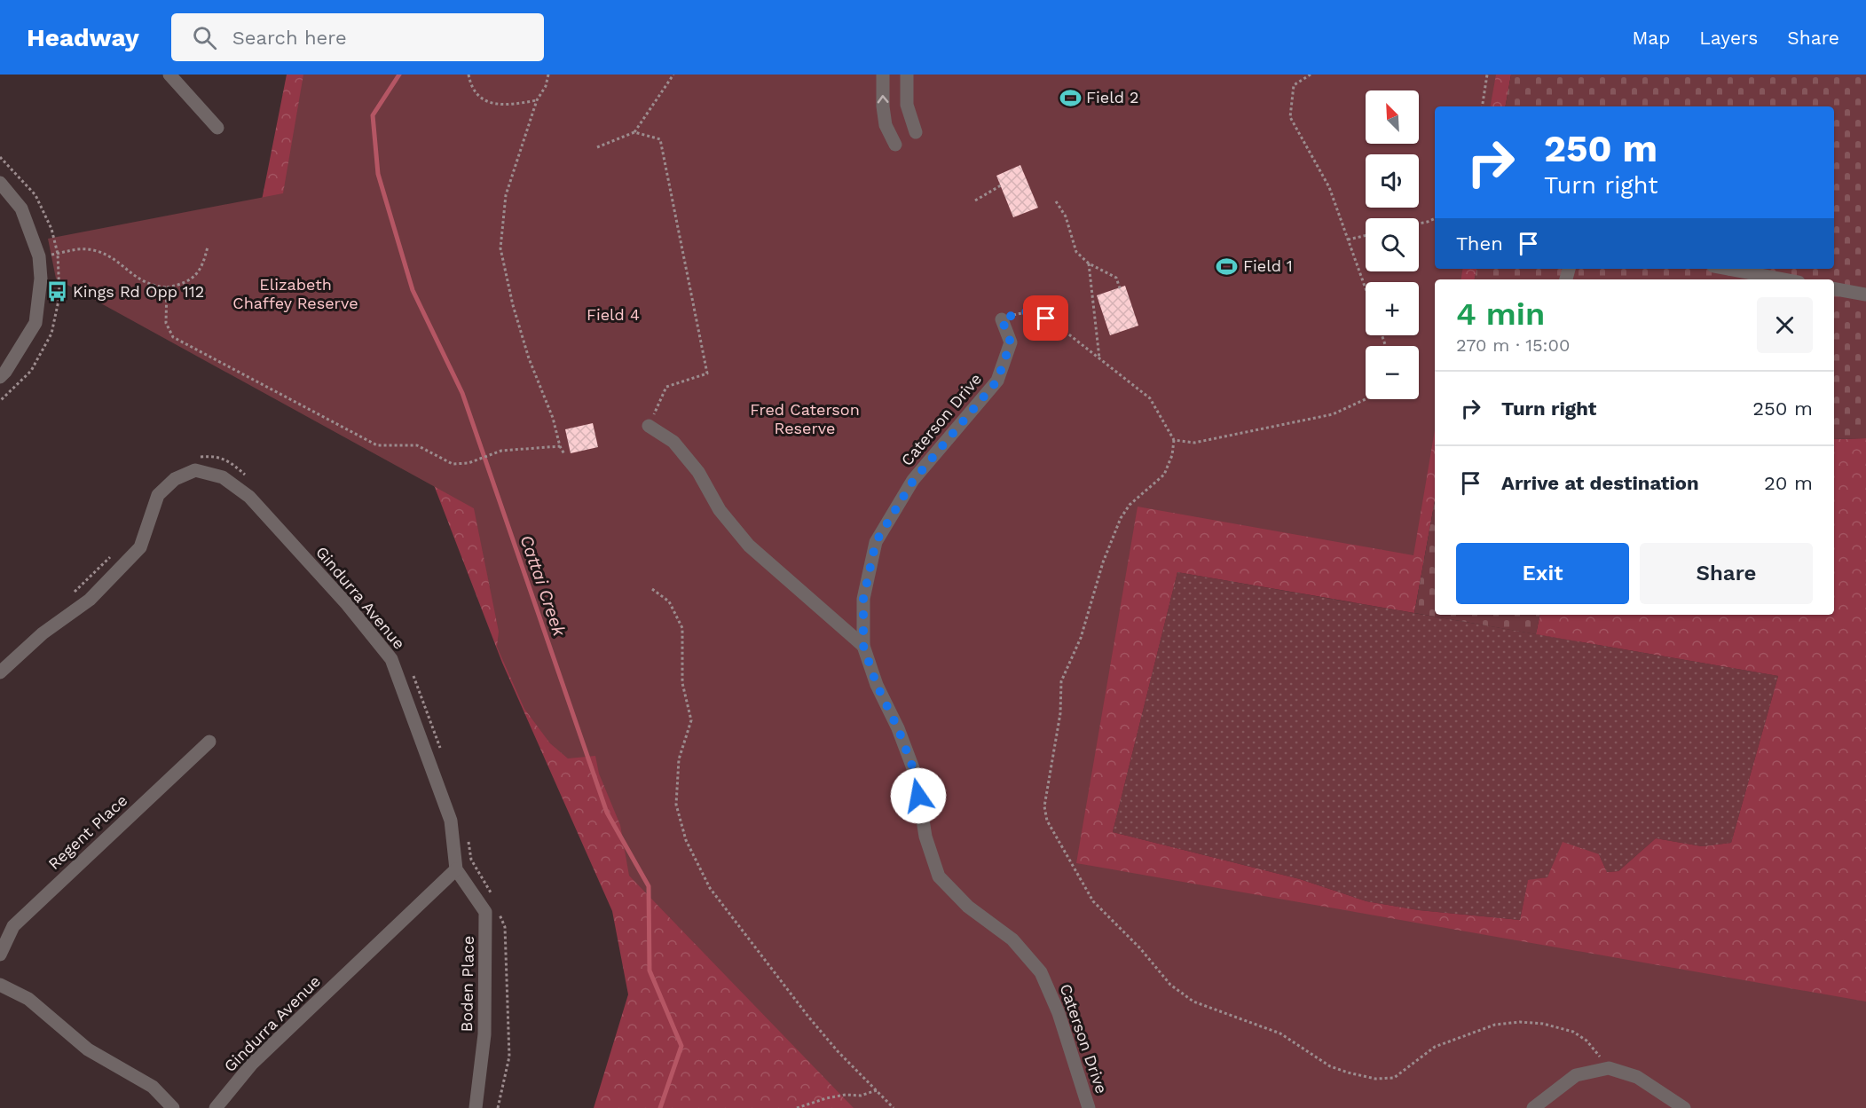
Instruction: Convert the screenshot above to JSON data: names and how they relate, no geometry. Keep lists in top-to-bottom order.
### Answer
{
  "streets": {
    "street": [
      "Caterson Drive",
      "Gindurra Avenue",
      "Regent Place",
      "Boden Place"
    ]
  },
  "crossings": [
    ["Gindurra Avenue", "Boden Place"]
  ],
  "water": ["Cattai Creek"],
  "parks": ["Elizabeth Chaffey Reserve", "Field 4", "Fred Caterson Reserve"],
  "places": {
    "sports": ["Field 2", "Field 1"],
    "bus stop": ["Kings Rd Opp 112"]
  },
  "north": "top left",
  "page": {
    "header": "Headway",
    "search": "Search here",
    "nav": ["Map", "Layers", "Share"],
    "map_buttons": ["+", "−"],
    "turn": ["250 m", "Turn right"],
    "then": "Then",
    "heading": ["4 min", "270 m · 15:00"],
    "list": [
      {
        "name": "Turn right",
        "value": "250 m"
      },
      {
        "name": "Arrive at destination",
        "value": "20 m"
      }
    ],
    "buttons": ["Exit", "Share"]
  }
}
